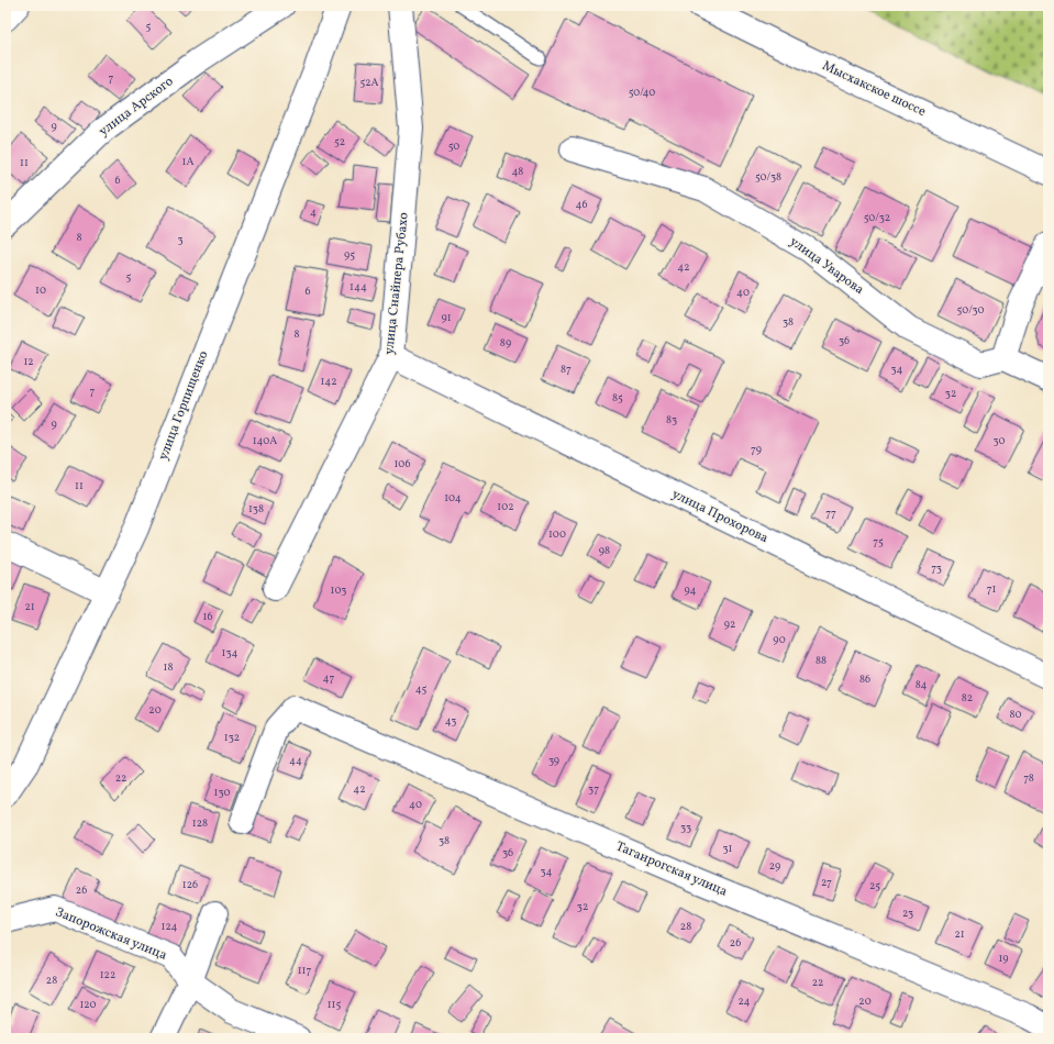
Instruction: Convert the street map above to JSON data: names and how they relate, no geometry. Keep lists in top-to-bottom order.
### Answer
{
  "streets": {
    "street": [
      "Мысхакское шоссе",
      "улица Арского",
      "улица Уварова",
      "улица Снайпера Рубахо",
      "улица Горпищенко",
      "улица Прохорова",
      "Таганрогская улица",
      "Запорожская улица"
    ]
  },
  "crossings": [
    ["улица Снайпера Рубахо", "улица Прохорова"]
  ],
  "house_numbers": [
    "5",
    "7",
    "52А",
    "50/40",
    "9",
    "52",
    "50",
    "1А",
    "11",
    "48",
    "50/38",
    "6",
    "46",
    "4",
    "50/32",
    "8",
    "3",
    "95",
    "42",
    "5",
    "144",
    "10",
    "6",
    "40",
    "50/30",
    "91",
    "38",
    "8",
    "36",
    "89",
    "12",
    "87",
    "34",
    "142",
    "7",
    "32",
    "85",
    "83",
    "9",
    "140А",
    "30",
    "79",
    "106",
    "11",
    "104",
    "102",
    "138",
    "77",
    "100",
    "75",
    "98",
    "73",
    "71",
    "103",
    "94",
    "21",
    "16",
    "92",
    "90",
    "134",
    "88",
    "18",
    "47",
    "86",
    "84",
    "45",
    "82",
    "20",
    "80",
    "43",
    "132",
    "44",
    "39",
    "22",
    "78",
    "42",
    "37",
    "130",
    "40",
    "128",
    "33",
    "38",
    "31",
    "36",
    "29",
    "34",
    "27",
    "126",
    "25",
    "26",
    "32",
    "23",
    "124",
    "28",
    "21",
    "26",
    "19",
    "117",
    "122",
    "28",
    "22",
    "24",
    "20",
    "120",
    "115"
  ]
}
